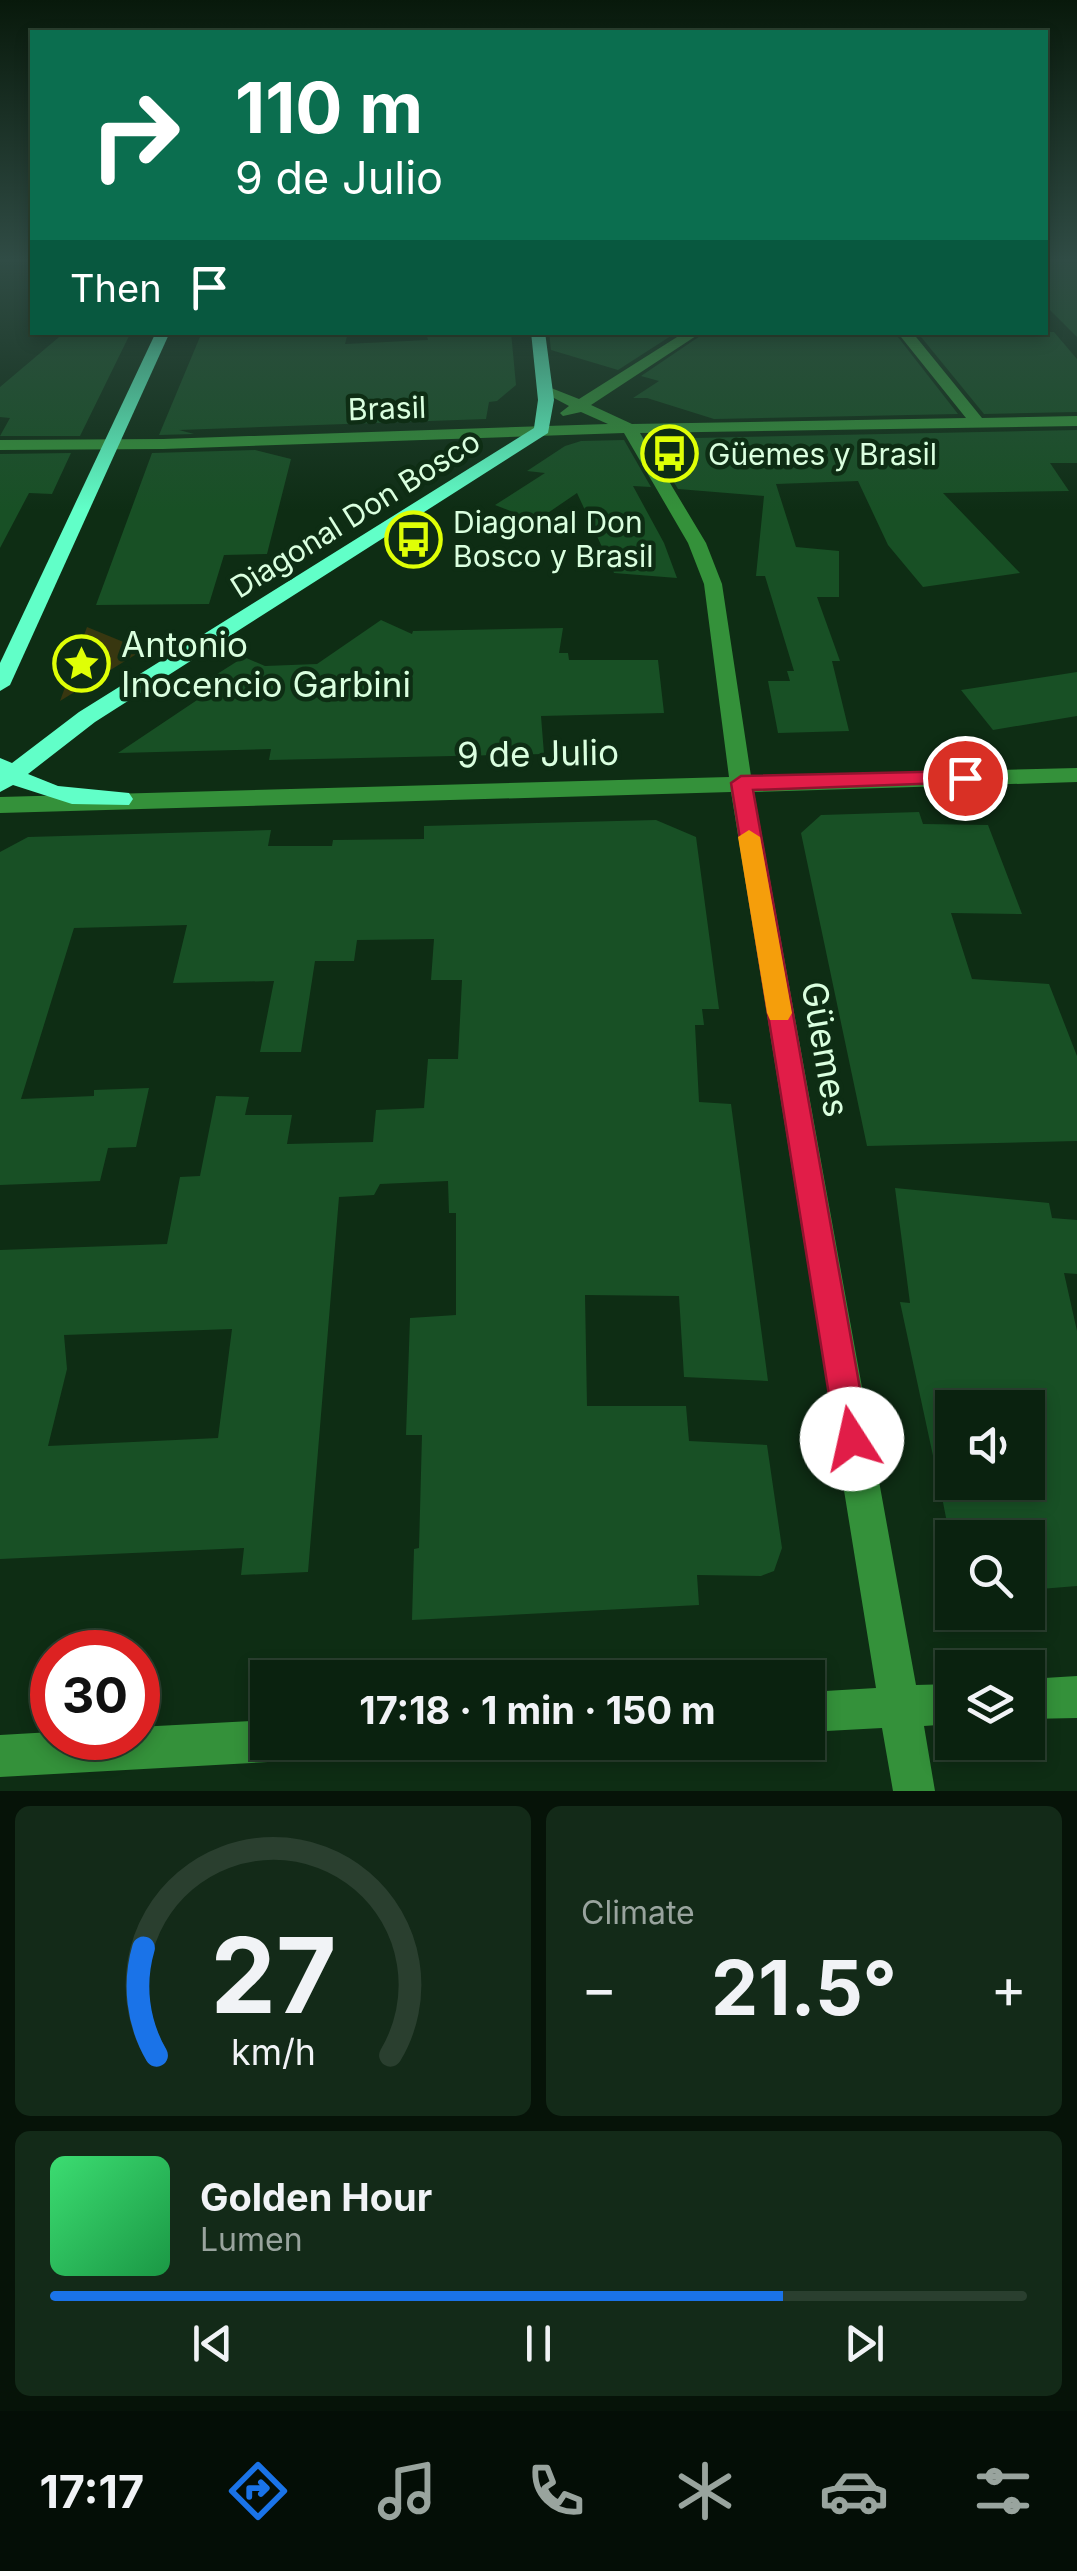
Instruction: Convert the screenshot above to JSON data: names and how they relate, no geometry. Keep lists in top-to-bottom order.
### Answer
{
  "streets": {
    "main road": ["Diagonal Don Bosco"],
    "street": ["Brasil", "9 de Julio", "Güemes"]
  },
  "crossings": [
    ["Brasil", "Diagonal Don Bosco"],
    ["Brasil", "Güemes"],
    ["9 de Julio", "Güemes"]
  ],
  "places": {
    "bus stop": ["Güemes y Brasil", "Diagonal Don Bosco y Brasil"],
    "place": ["Antonio Inocencio Garbini"]
  },
  "page": {
    "turn": ["110 m", "9 de Julio"],
    "then": "Then",
    "limit": "30",
    "trip": "17:18 · 1 min · 150 m",
    "tile": "Climate",
    "heat": ["−", "21.5°", "+"],
    "song": ["Golden Hour", "Lumen"],
    "tabs": "17:17",
    "gauge": ["27", "km/h"]
  }
}
